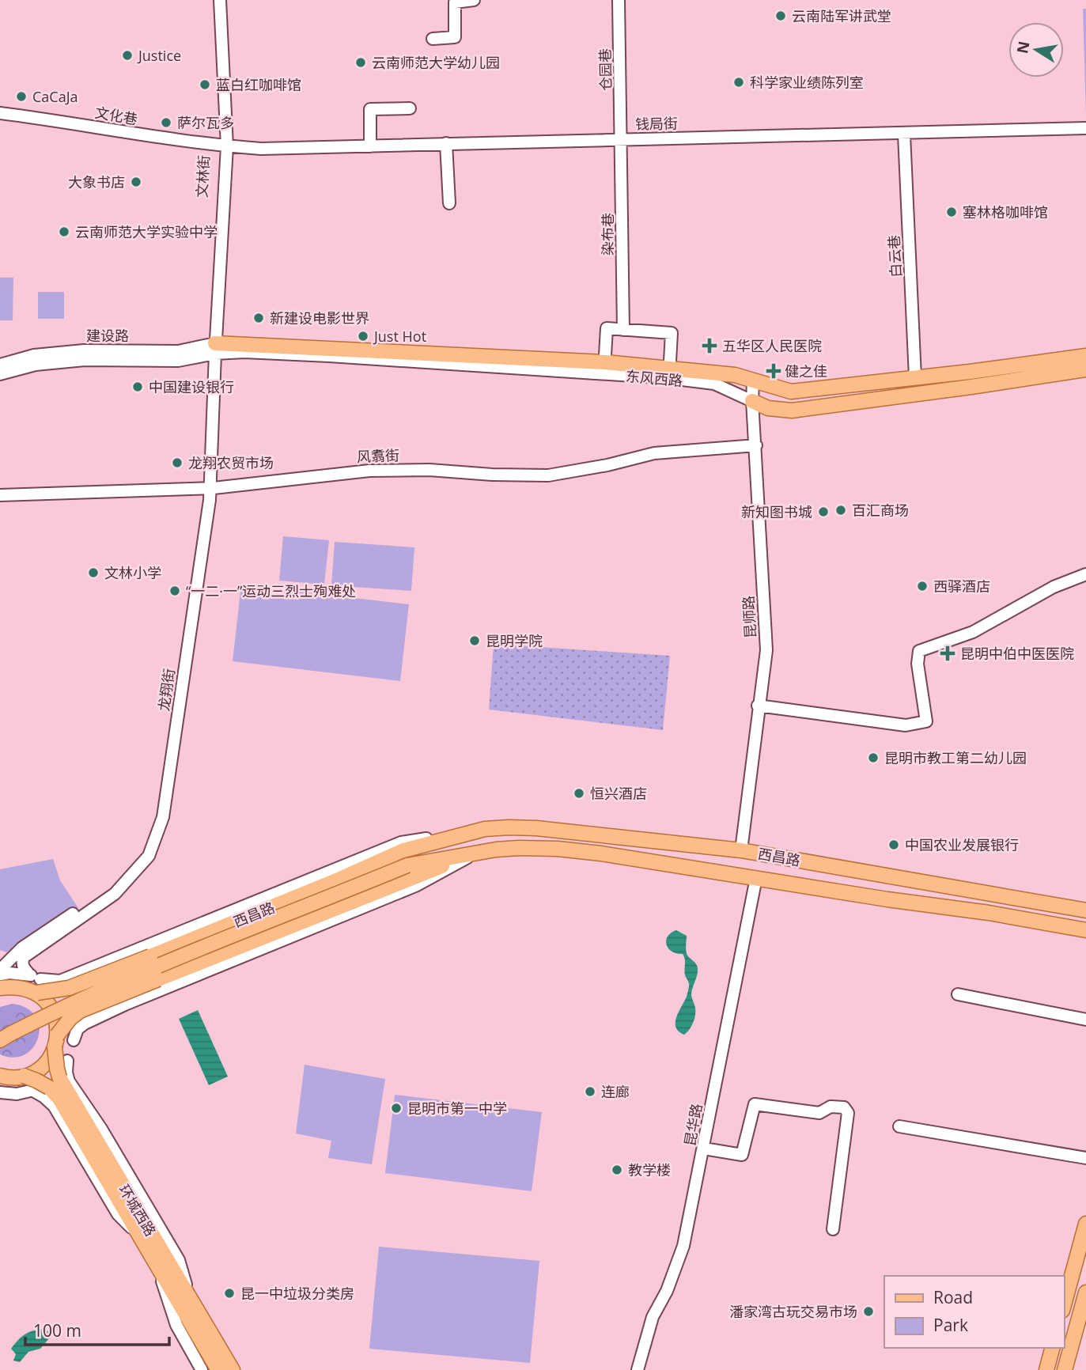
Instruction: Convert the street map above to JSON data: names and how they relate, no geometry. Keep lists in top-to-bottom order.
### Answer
{
  "streets": {
    "main road": ["东风西路", "西昌路", "环城西路"],
    "street": [
      "仓园巷",
      "文化巷",
      "钱局街",
      "文林街",
      "染布巷",
      "白云巷",
      "建设路",
      "风翥街",
      "昆师路",
      "龙翔街",
      "昆华路"
    ]
  },
  "crossings": [
    ["仓园巷", "钱局街"],
    ["仓园巷", "染布巷"],
    ["文化巷", "钱局街"],
    ["文化巷", "文林街"],
    ["钱局街", "文林街"],
    ["钱局街", "染布巷"],
    ["钱局街", "白云巷"],
    ["文林街", "建设路"],
    ["文林街", "东风西路"],
    ["文林街", "龙翔街"],
    ["白云巷", "东风西路"],
    ["建设路", "东风西路"],
    ["建设路", "龙翔街"],
    ["东风西路", "昆师路"],
    ["东风西路", "龙翔街"],
    ["风翥街", "昆师路"],
    ["风翥街", "龙翔街"],
    ["昆师路", "西昌路"],
    ["龙翔街", "西昌路"],
    ["龙翔街", "环城西路"],
    ["西昌路", "昆华路"],
    ["西昌路", "环城西路"]
  ],
  "places": {
    "other": [
      "云南陆军讲武堂",
      "Justice",
      "云南师范大学幼儿园",
      "科学家业绩陈列室",
      "蓝白红咖啡馆",
      "CaCaJa",
      "萨尔瓦多",
      "大象书店",
      "塞林格咖啡馆",
      "云南师范大学实验中学",
      "新建设电影世界",
      "Just Hot",
      "中国建设银行",
      "龙翔农贸市场",
      "百汇商场",
      "新知图书城",
      "文林小学",
      "西驿酒店",
      "“一二·一”运动三烈士殉难处",
      "昆明学院",
      "昆明市教工第二幼儿园",
      "恒兴酒店",
      "中国农业发展银行",
      "连廊",
      "昆明市第一中学",
      "教学楼",
      "昆一中垃圾分类房",
      "潘家湾古玩交易市场"
    ],
    "health": ["五华区人民医院", "健之佳", "昆明中伯中医医院"]
  },
  "legend": ["Road", "Park"],
  "scale_bar": "100 m",
  "north": "left"
}
